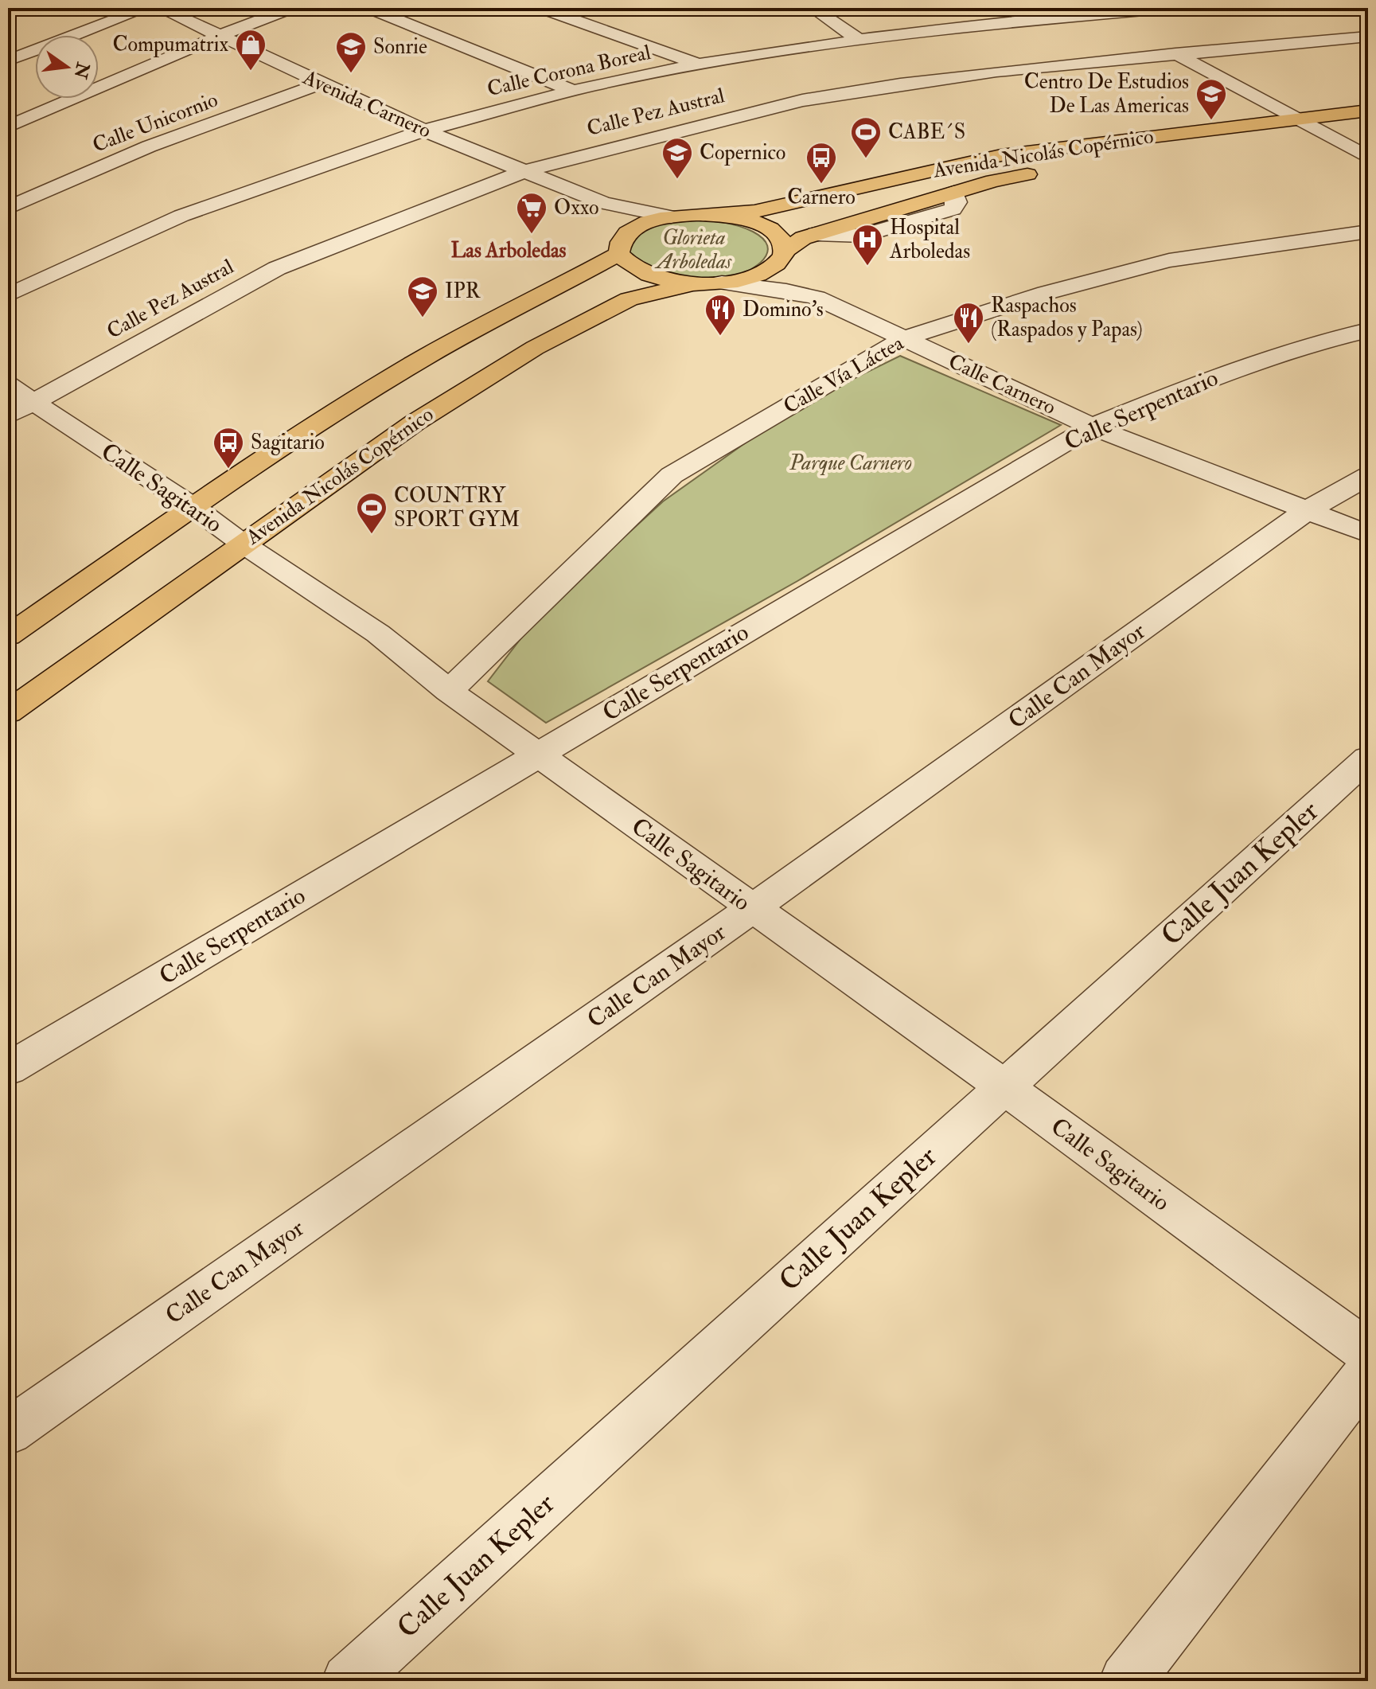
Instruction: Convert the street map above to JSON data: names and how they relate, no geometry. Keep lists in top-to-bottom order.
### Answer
{
  "streets": {
    "main road": ["Avenida Nicolás Copérnico"],
    "street": [
      "Calle Corona Boreal",
      "Avenida Carnero",
      "Calle Pez Austral",
      "Calle Unicornio",
      "Calle Vía Láctea",
      "Calle Carnero",
      "Calle Serpentario",
      "Calle Sagitario",
      "Calle Can Mayor",
      "Calle Juan Kepler"
    ]
  },
  "crossings": [
    ["Calle Corona Boreal", "Avenida Carnero"],
    ["Avenida Carnero", "Calle Pez Austral"],
    ["Avenida Carnero", "Calle Unicornio"],
    ["Calle Pez Austral", "Calle Sagitario"],
    ["Avenida Nicolás Copérnico", "Calle Sagitario"],
    ["Calle Vía Láctea", "Calle Carnero"],
    ["Calle Vía Láctea", "Calle Sagitario"],
    ["Calle Carnero", "Calle Serpentario"],
    ["Calle Carnero", "Calle Can Mayor"],
    ["Calle Serpentario", "Calle Sagitario"],
    ["Calle Sagitario", "Calle Can Mayor"],
    ["Calle Sagitario", "Calle Juan Kepler"]
  ],
  "districts": ["Las Arboledas"],
  "parks": ["Glorieta Arboledas", "Parque Carnero"],
  "places": {
    "shop": ["Compumatrix"],
    "school or university": [
      "Sonrie",
      "Centro De Estudios De Las Americas",
      "Copernico",
      "IPR"
    ],
    "sports": ["CABE´S", "COUNTRY SPORT GYM"],
    "bus stop": ["Carnero", "Sagitario"],
    "supermarket": ["Oxxo"],
    "hospital": ["Hospital Arboledas"],
    "restaurant": ["Domino's", "Raspachos (Raspados y Papas)"]
  },
  "north": "right"
}
